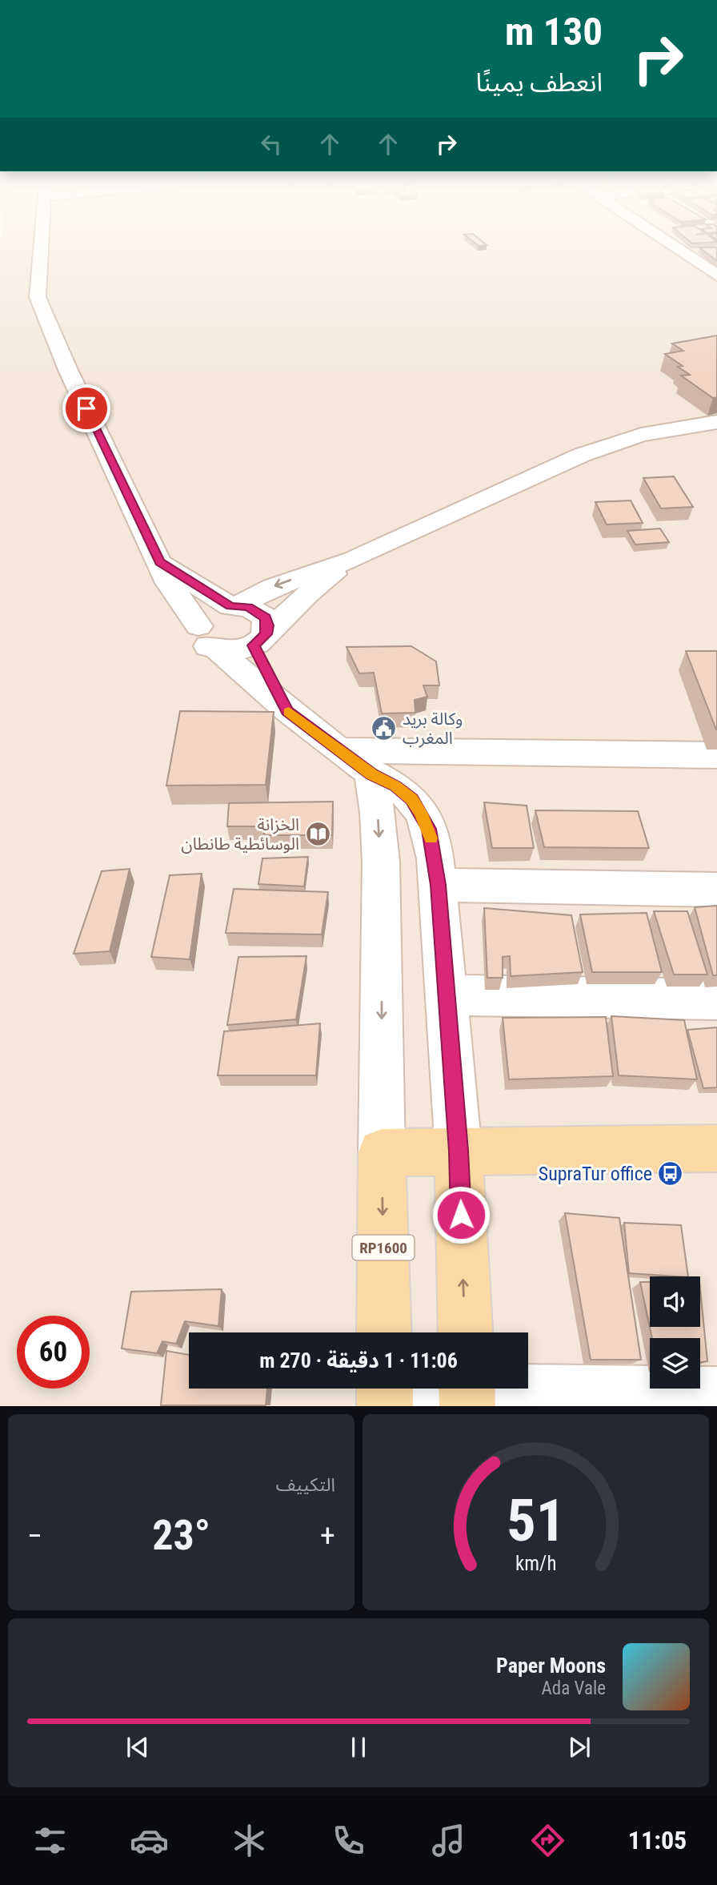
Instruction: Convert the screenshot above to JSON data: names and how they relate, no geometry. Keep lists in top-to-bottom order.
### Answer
{
  "streets": {
    "main road": ["RP1600"]
  },
  "places": {
    "public building": ["وكالة بريد المغرب"],
    "library": ["الخزانة الوسائطية طانطان"],
    "bus stop": ["SupraTur office"]
  },
  "page": {
    "turn": ["130 m", "انعطف يمينًا"],
    "limit": "60",
    "trip": "11:06 · 1 دقيقة · 270 m",
    "tile": "التكييف",
    "heat": ["−", "23°", "+"],
    "song": ["Paper Moons", "Ada Vale"],
    "tabs": "11:05",
    "gauge": ["51", "km/h"]
  }
}
